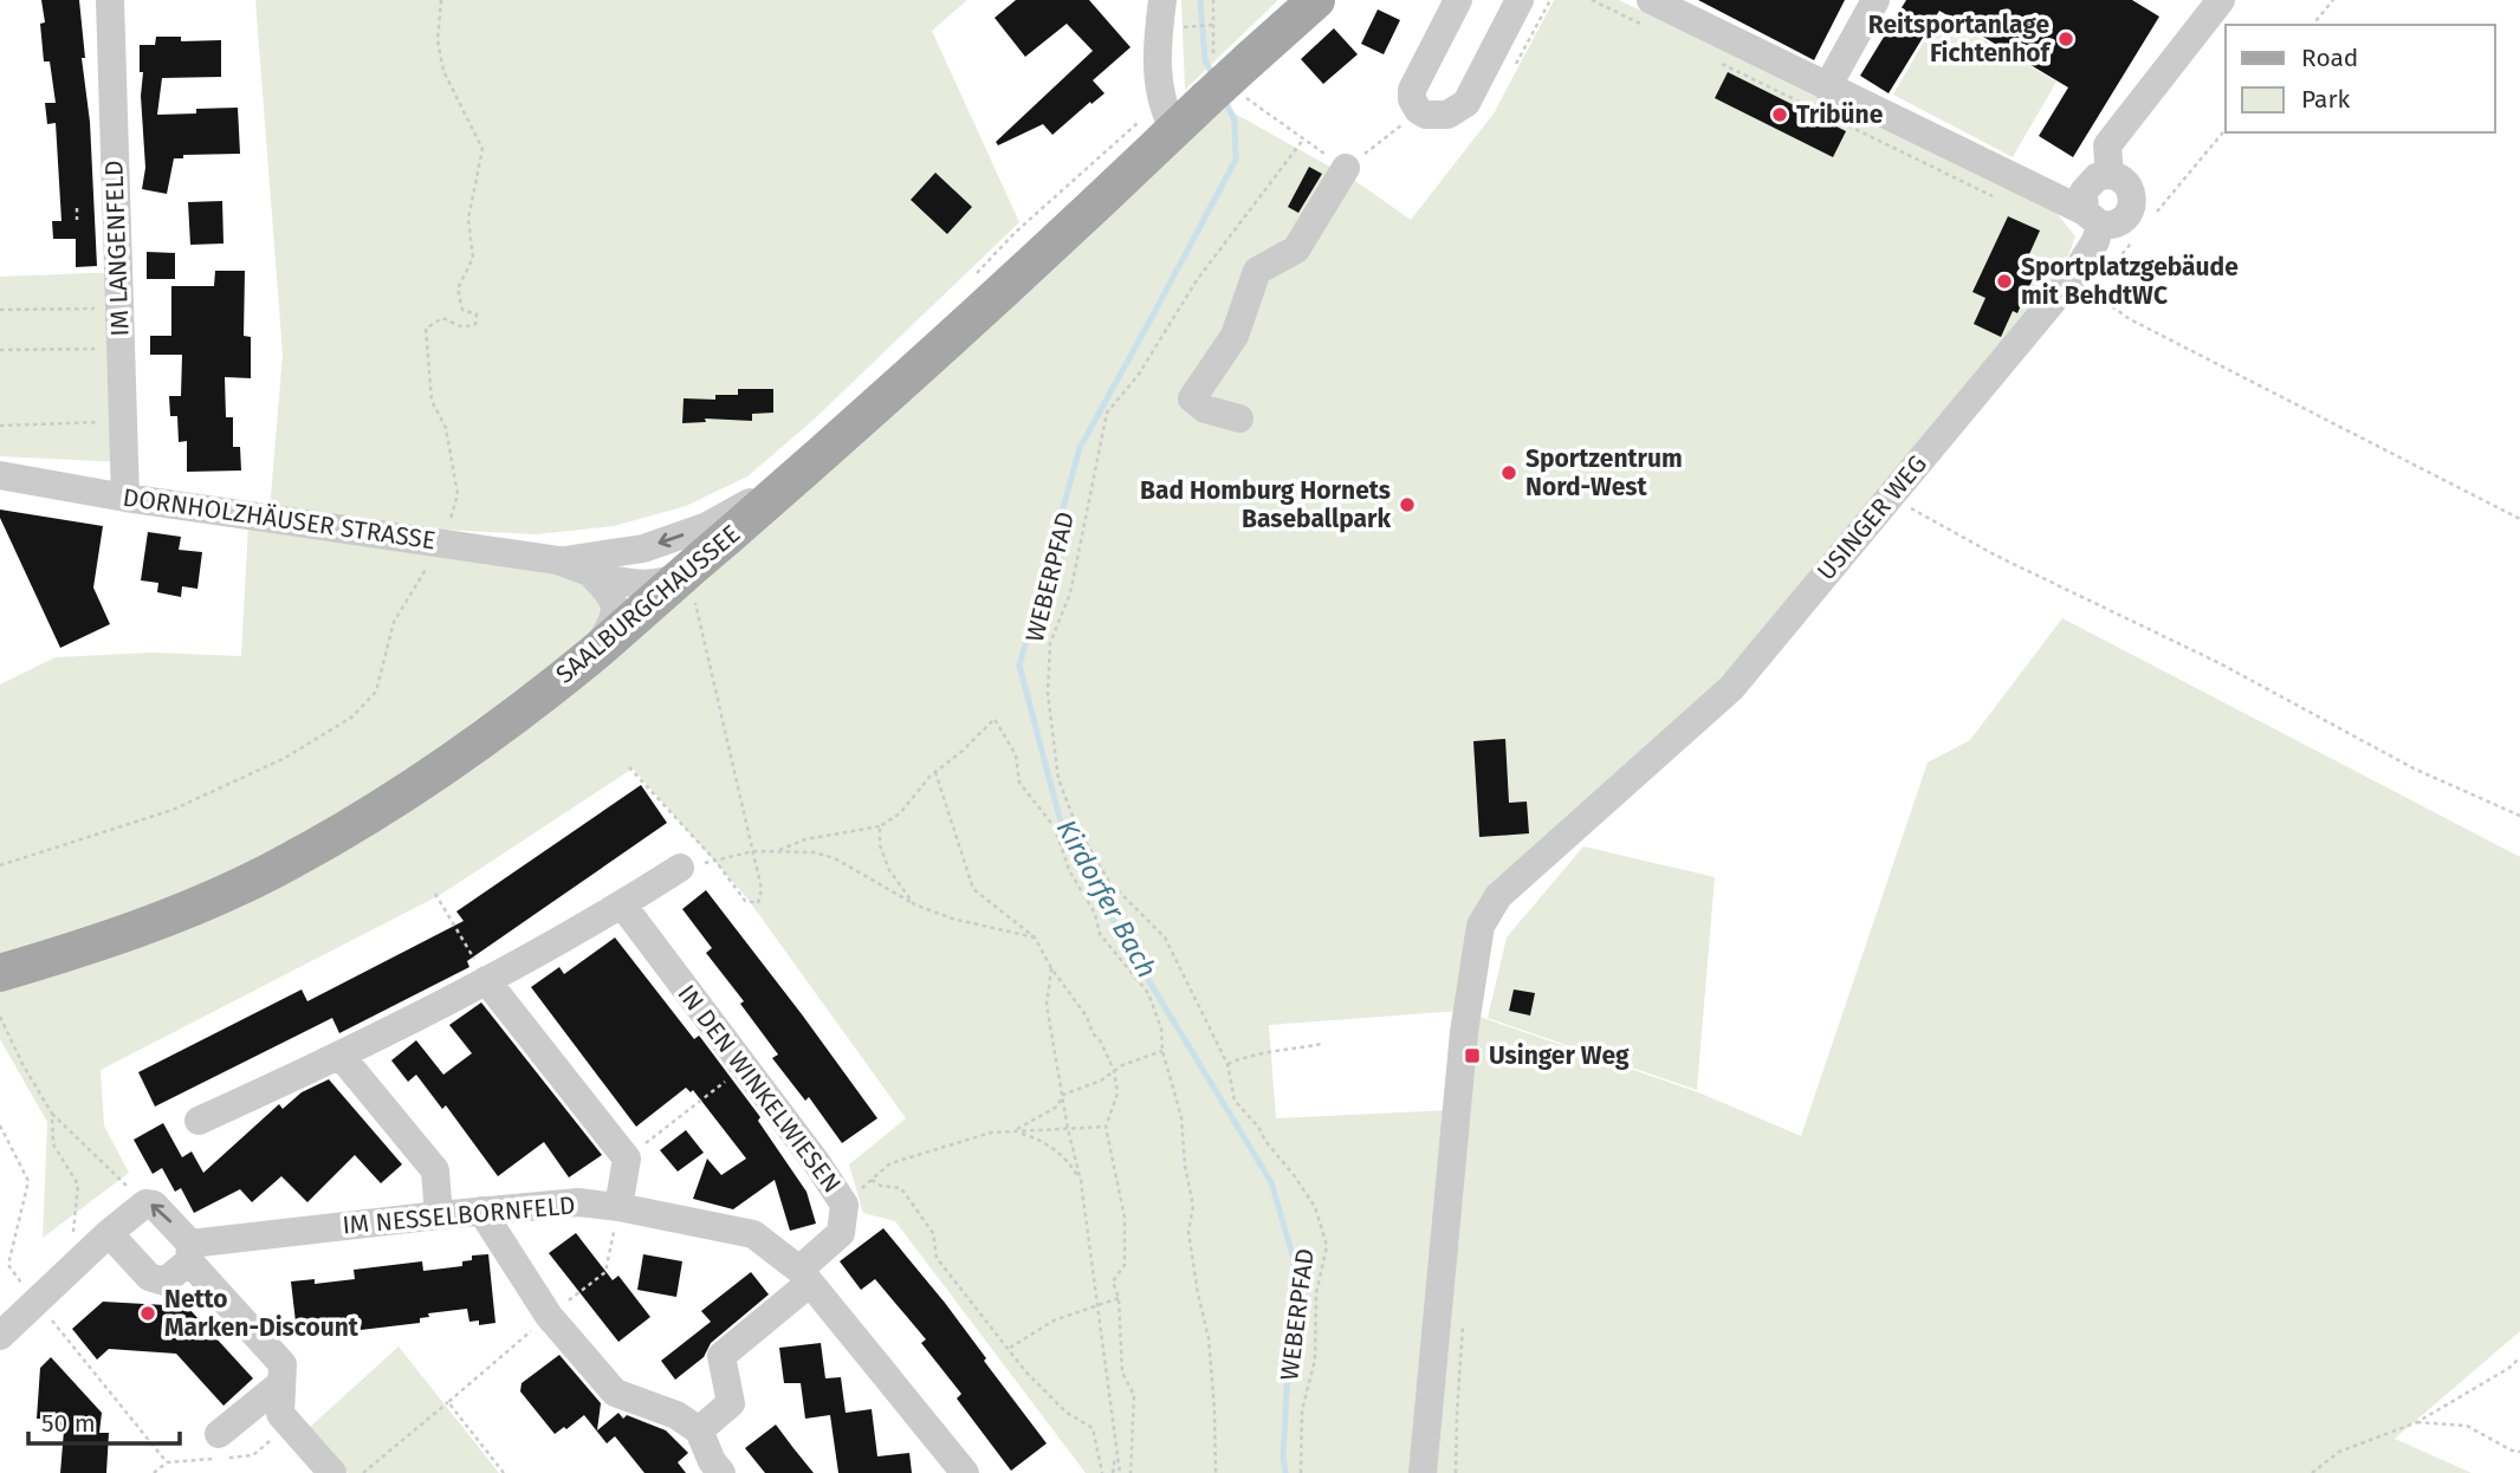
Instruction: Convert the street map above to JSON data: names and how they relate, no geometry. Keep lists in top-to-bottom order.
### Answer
{
  "streets": {
    "main road": ["SAALBURGCHAUSSEE"],
    "street": [
      "IM LANGENFELD",
      "USINGER WEG",
      "DORNHOLZHÄUSER STRASSE",
      "IN DEN WINKELWIESEN",
      "IM NESSELBORNFELD"
    ],
    "path": ["WEBERPFAD"]
  },
  "crossings": [
    ["IM LANGENFELD", "DORNHOLZHÄUSER STRASSE"],
    ["DORNHOLZHÄUSER STRASSE", "SAALBURGCHAUSSEE"],
    ["IN DEN WINKELWIESEN", "IM NESSELBORNFELD"]
  ],
  "water": ["Kirdorfer Bach"],
  "places": {
    "other": [
      "Reitsportanlage Fichtenhof",
      "Tribüne",
      "Sportplatzgebäude mit BehdtWC",
      "Sportzentrum Nord-West",
      "Bad Homburg Hornets Baseballpark",
      "Netto Marken-Discount"
    ],
    "transit": ["Usinger Weg"]
  },
  "legend": ["Road", "Park"],
  "scale_bar": "50 m"
}
